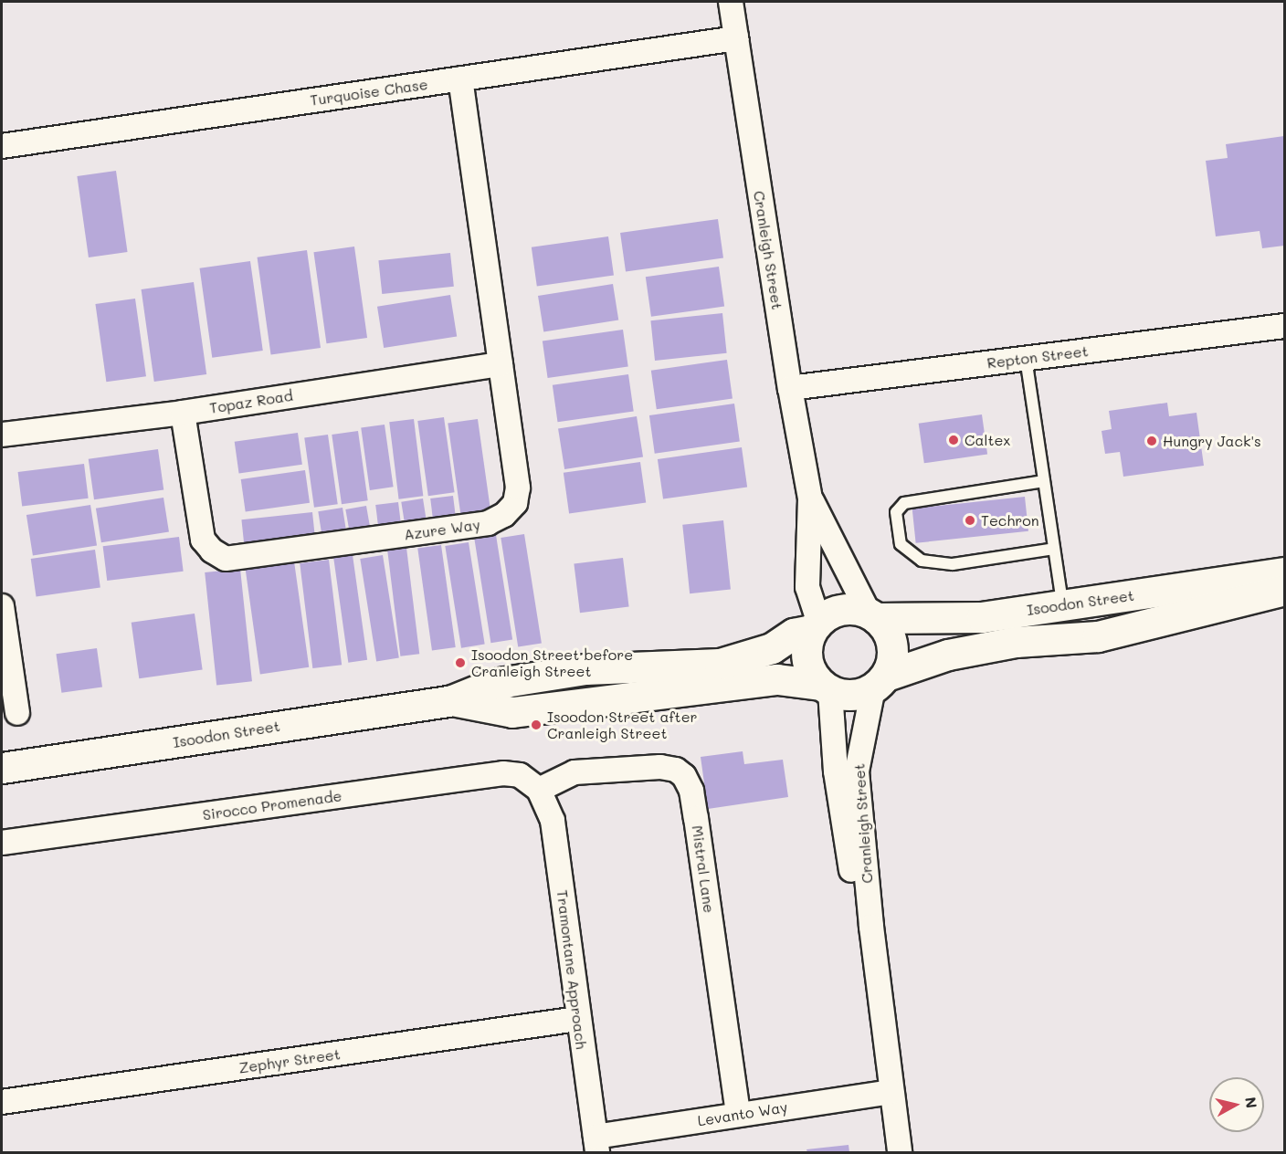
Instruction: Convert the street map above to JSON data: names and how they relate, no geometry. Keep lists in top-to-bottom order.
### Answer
{
  "streets": {
    "street": [
      "Turquoise Chase",
      "Cranleigh Street",
      "Repton Street",
      "Topaz Road",
      "Azure Way",
      "Isoodon Street",
      "Sirocco Promenade",
      "Mistral Lane",
      "Tramontane Approach",
      "Zephyr Street",
      "Levanto Way"
    ]
  },
  "crossings": [
    ["Turquoise Chase", "Cranleigh Street"],
    ["Turquoise Chase", "Azure Way"],
    ["Cranleigh Street", "Repton Street"],
    ["Cranleigh Street", "Isoodon Street"],
    ["Cranleigh Street", "Levanto Way"],
    ["Topaz Road", "Azure Way"],
    ["Sirocco Promenade", "Mistral Lane"],
    ["Sirocco Promenade", "Tramontane Approach"],
    ["Mistral Lane", "Tramontane Approach"],
    ["Mistral Lane", "Levanto Way"],
    ["Tramontane Approach", "Zephyr Street"],
    ["Tramontane Approach", "Levanto Way"]
  ],
  "places": [
    "Caltex",
    "Hungry Jack's",
    "Techron",
    "Isoodon Street before Cranleigh Street",
    "Isoodon Street after Cranleigh Street"
  ],
  "north": "right"
}
